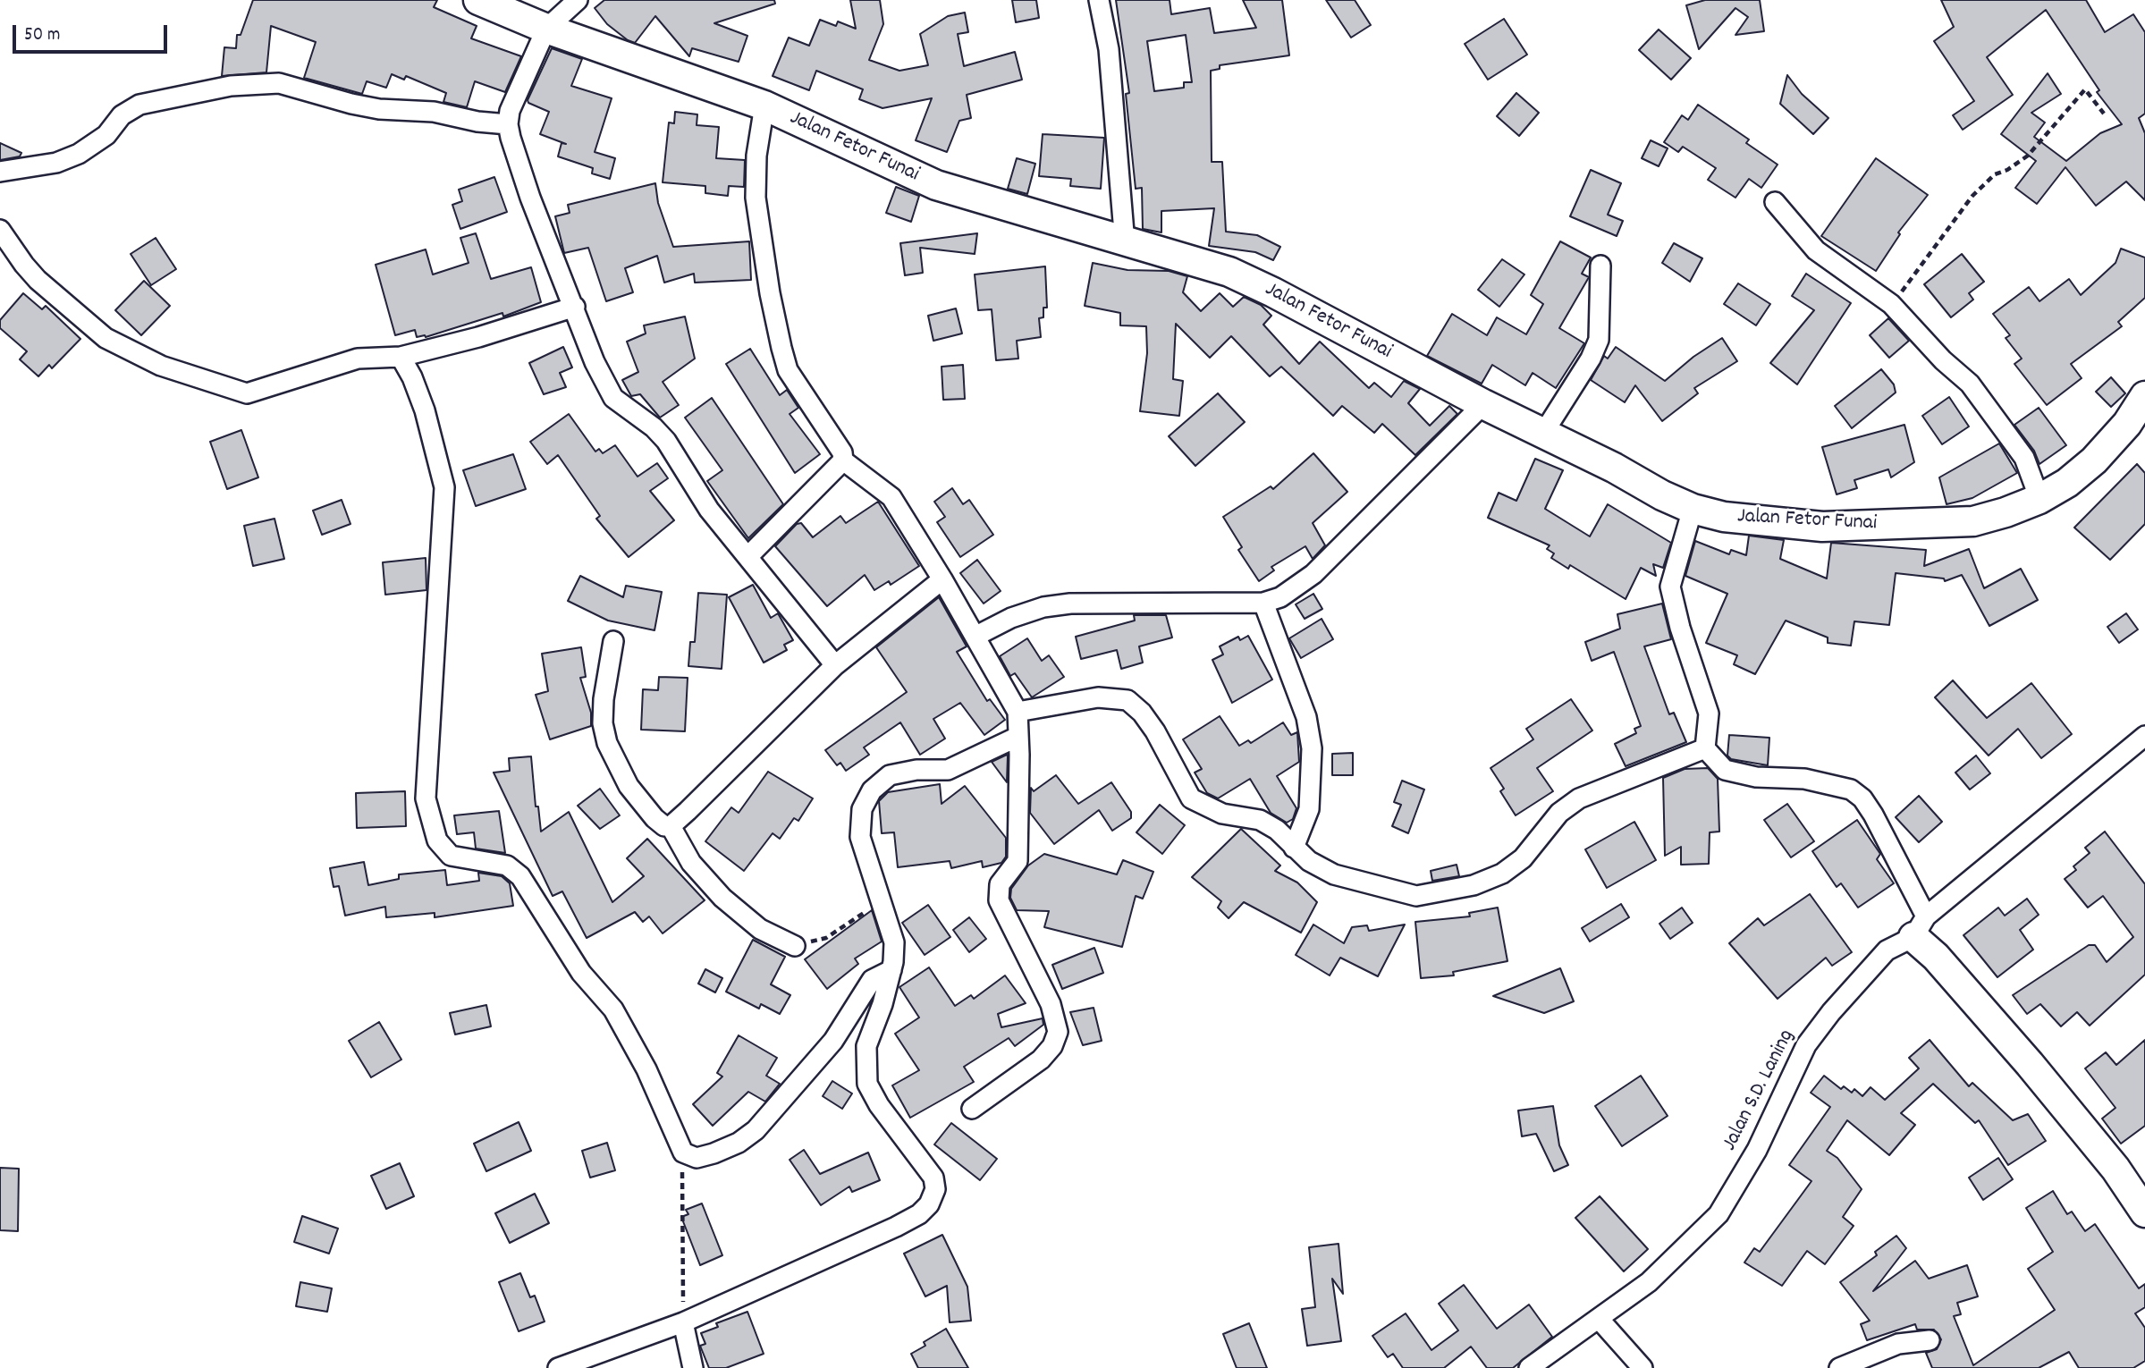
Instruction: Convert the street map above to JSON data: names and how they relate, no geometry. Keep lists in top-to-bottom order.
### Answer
{
  "streets": {
    "street": ["Jalan Fetor Funai", "Jalan S.D. Laning"]
  },
  "scale_bar": "50 m"
}
